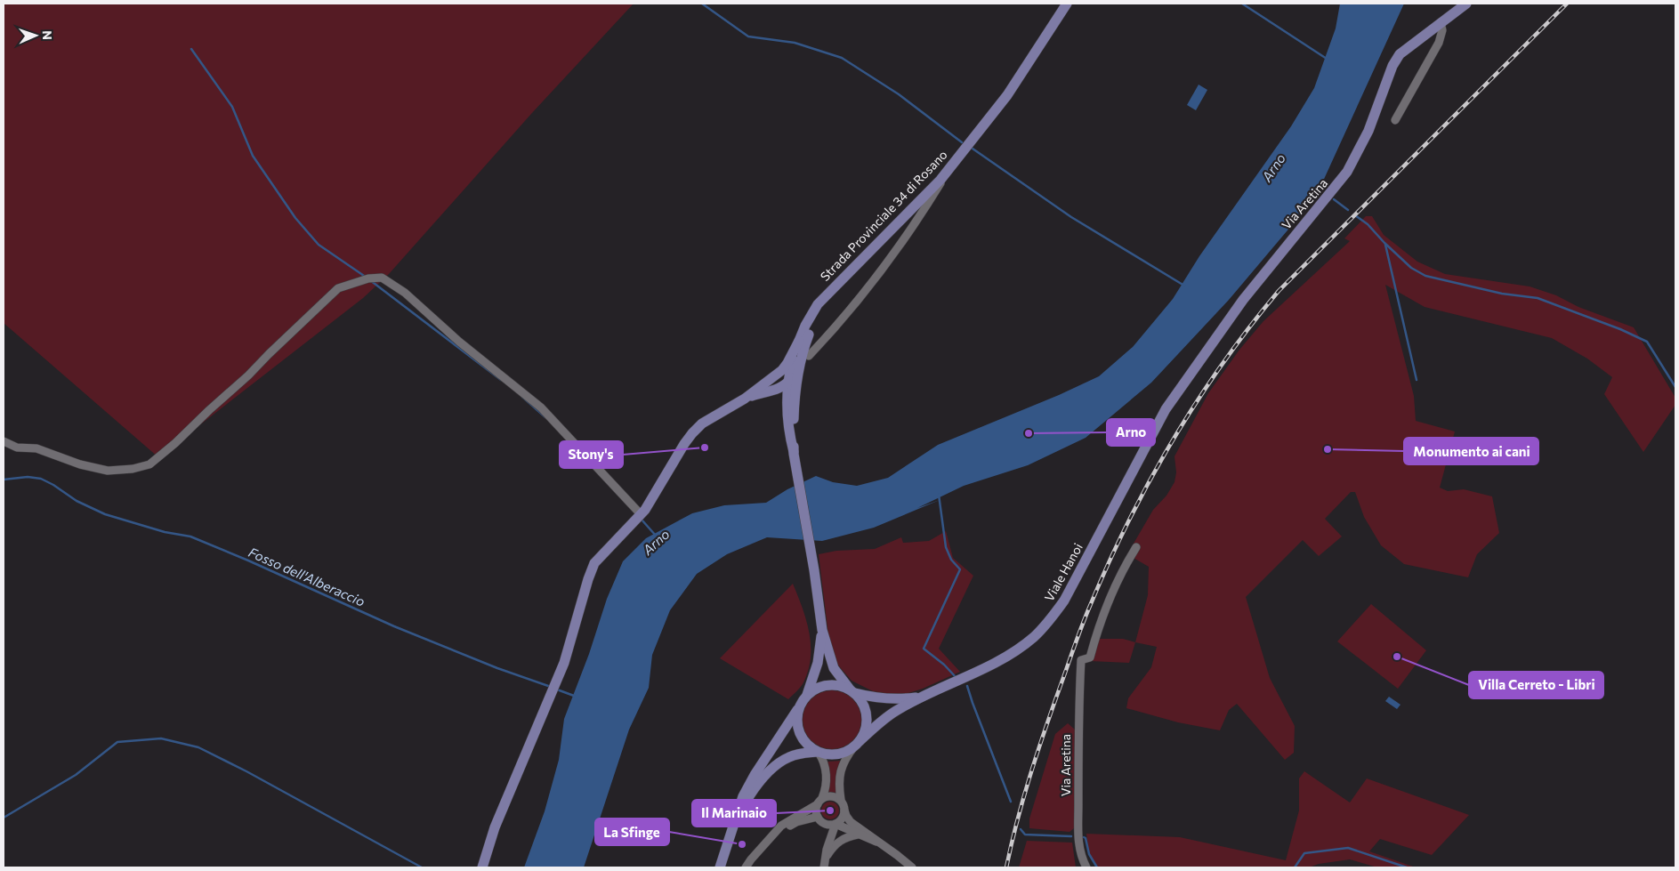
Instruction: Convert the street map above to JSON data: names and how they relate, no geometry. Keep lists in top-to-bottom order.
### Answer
{
  "streets": {
    "main road": ["Via Aretina", "Strada Provinciale 34 di Rosano", "Viale Hanoi"]
  },
  "crossings": [
    ["Via Aretina", "Viale Hanoi"],
    ["Strada Provinciale 34 di Rosano", "Viale Hanoi"]
  ],
  "water": ["Arno", "Fosso dell'Alberaccio"],
  "places": [
    "Arno",
    "Stony's",
    "Monumento ai cani",
    "Villa Cerreto - Libri",
    "Il Marinaio",
    "La Sfinge"
  ],
  "north": "right"
}
